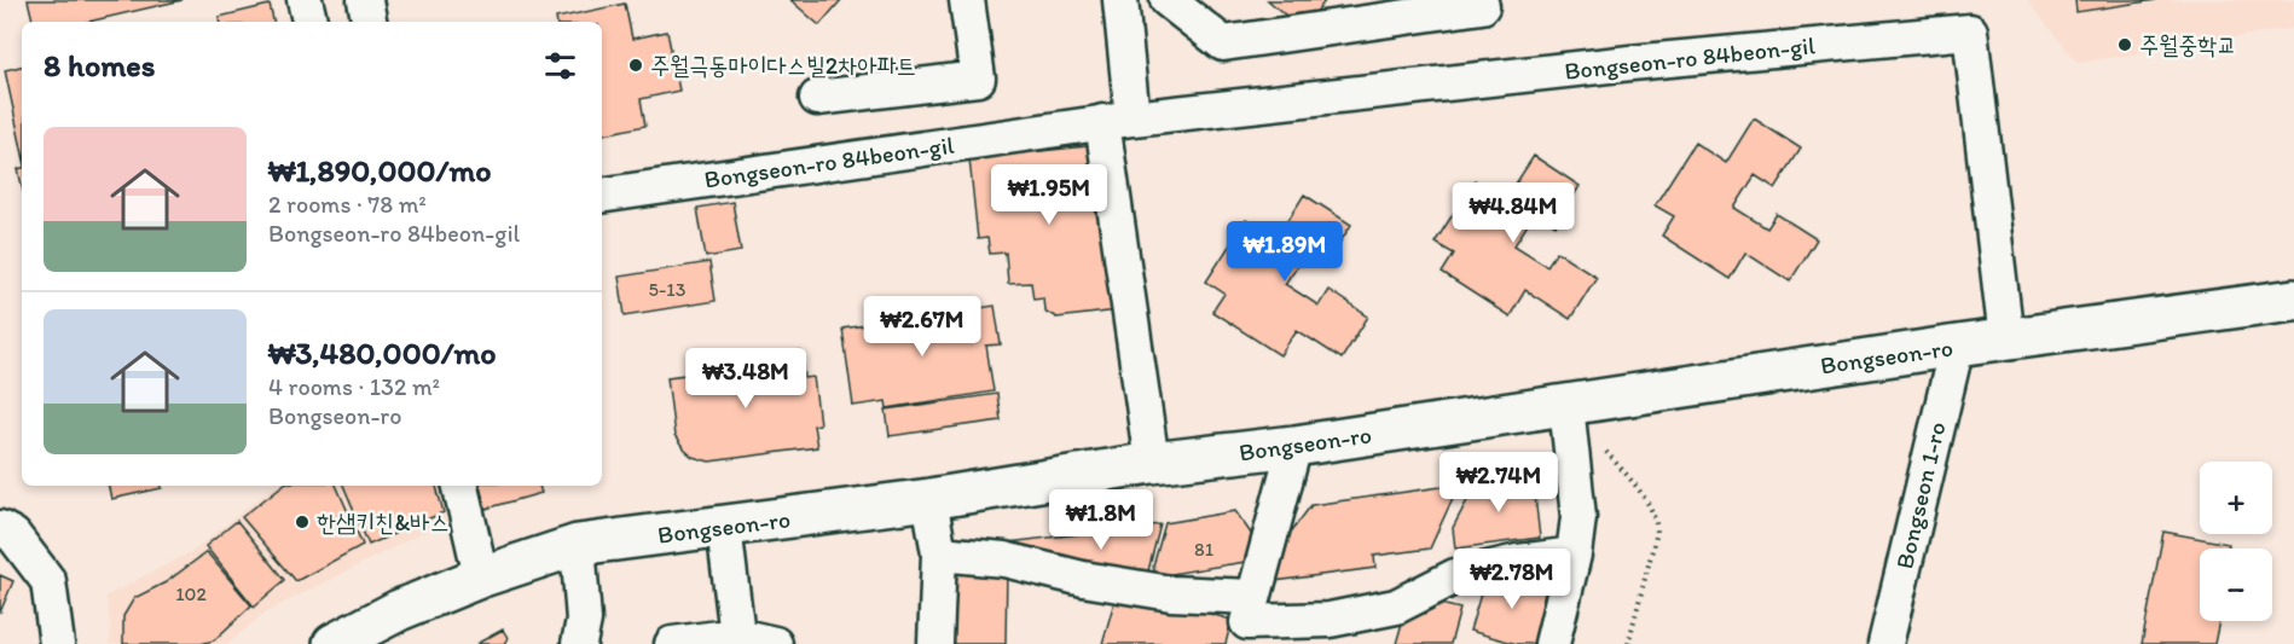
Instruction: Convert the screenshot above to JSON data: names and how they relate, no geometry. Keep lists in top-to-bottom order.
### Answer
{
  "streets": {
    "main road": ["Bongseon-ro"],
    "street": ["Bongseon-ro 84beon-gil", "Bongseon 1-ro"]
  },
  "crossings": [
    ["Bongseon-ro 84beon-gil", "Bongseon-ro"],
    ["Bongseon-ro", "Bongseon 1-ro"]
  ],
  "places": ["주월중학교", "주월극동마이다스빌2차아파트", "한샘키친&바스"],
  "house_numbers": ["5-13", "81", "102"],
  "page": {
    "heading": "8 homes",
    "list": [
      {
        "name": "₩1,890,000/mo",
        "note": "2 rooms · 78 m² · Bongseon-ro 84beon-gil"
      },
      {
        "name": "₩3,480,000/mo",
        "note": "4 rooms · 132 m² · Bongseon-ro"
      }
    ],
    "price": [
      "₩1.95M",
      "₩4.84M",
      "₩1.89M",
      "₩2.67M",
      "₩3.48M",
      "₩2.74M",
      "₩1.8M",
      "₩2.78M"
    ],
    "map_buttons": ["+", "−"]
  }
}
